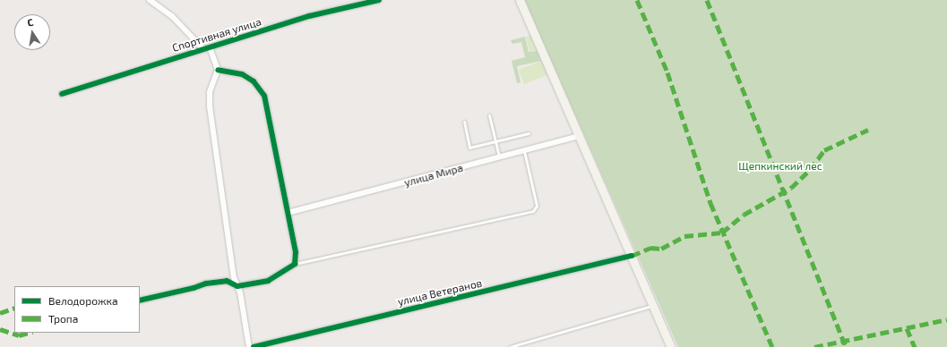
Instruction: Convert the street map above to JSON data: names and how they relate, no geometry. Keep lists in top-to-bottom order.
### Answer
{
  "streets": {
    "street": ["Спортивная улица", "улица Мира", "улица Ветеранов"]
  },
  "parks": ["Щепкинский лес"],
  "legend": ["Велодорожка", "Тропа"],
  "north": "top"
}
